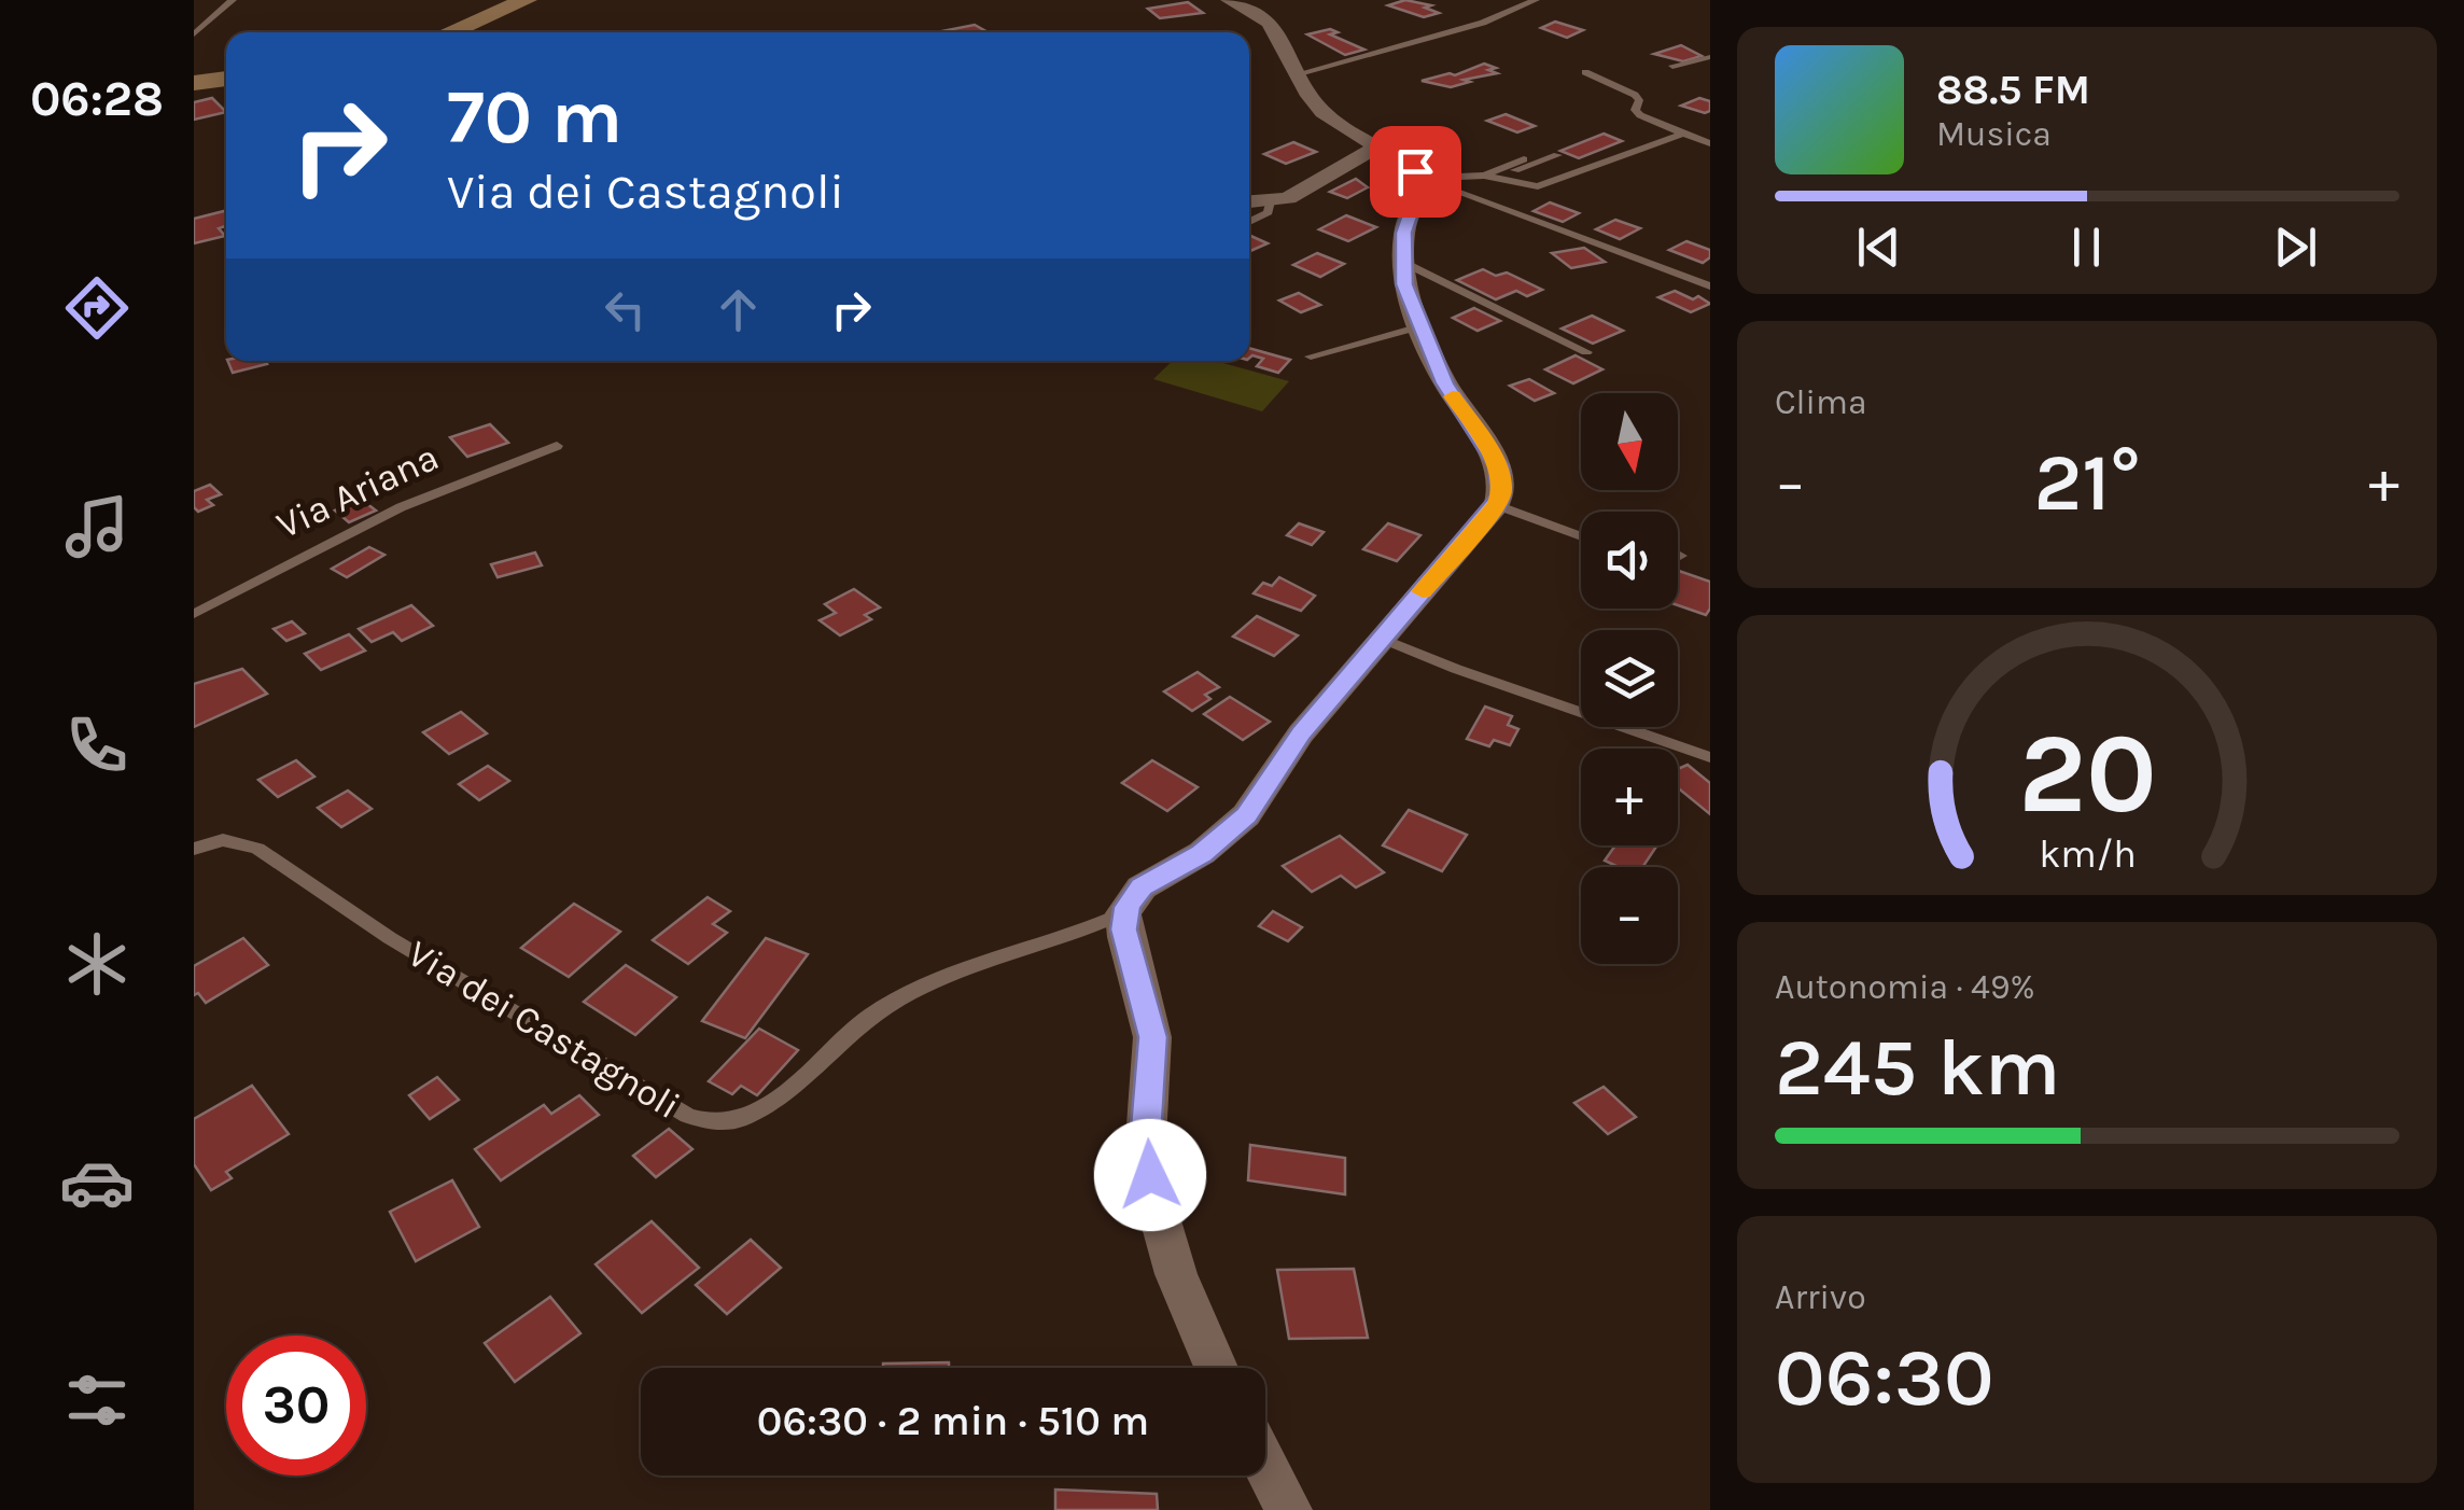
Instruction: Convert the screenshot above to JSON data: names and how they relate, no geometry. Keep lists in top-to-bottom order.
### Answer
{
  "streets": {
    "street": ["Via dei Castagnoli"],
    "lane": ["Via Ariana"]
  },
  "north": "bottom",
  "page": {
    "tabs": "06:28",
    "turn": ["70 m", "Via dei Castagnoli"],
    "song": ["88.5 FM", "Musica"],
    "tile": [
      "Clima",
      ["Autonomia · 49%", "245 km"],
      ["Arrivo", "06:30"]
    ],
    "map_buttons": ["+", "−"],
    "heat": ["−", "21°", "+"],
    "limit": "30",
    "trip": "06:30 · 2 min · 510 m",
    "gauge": ["20", "km/h"]
  }
}
